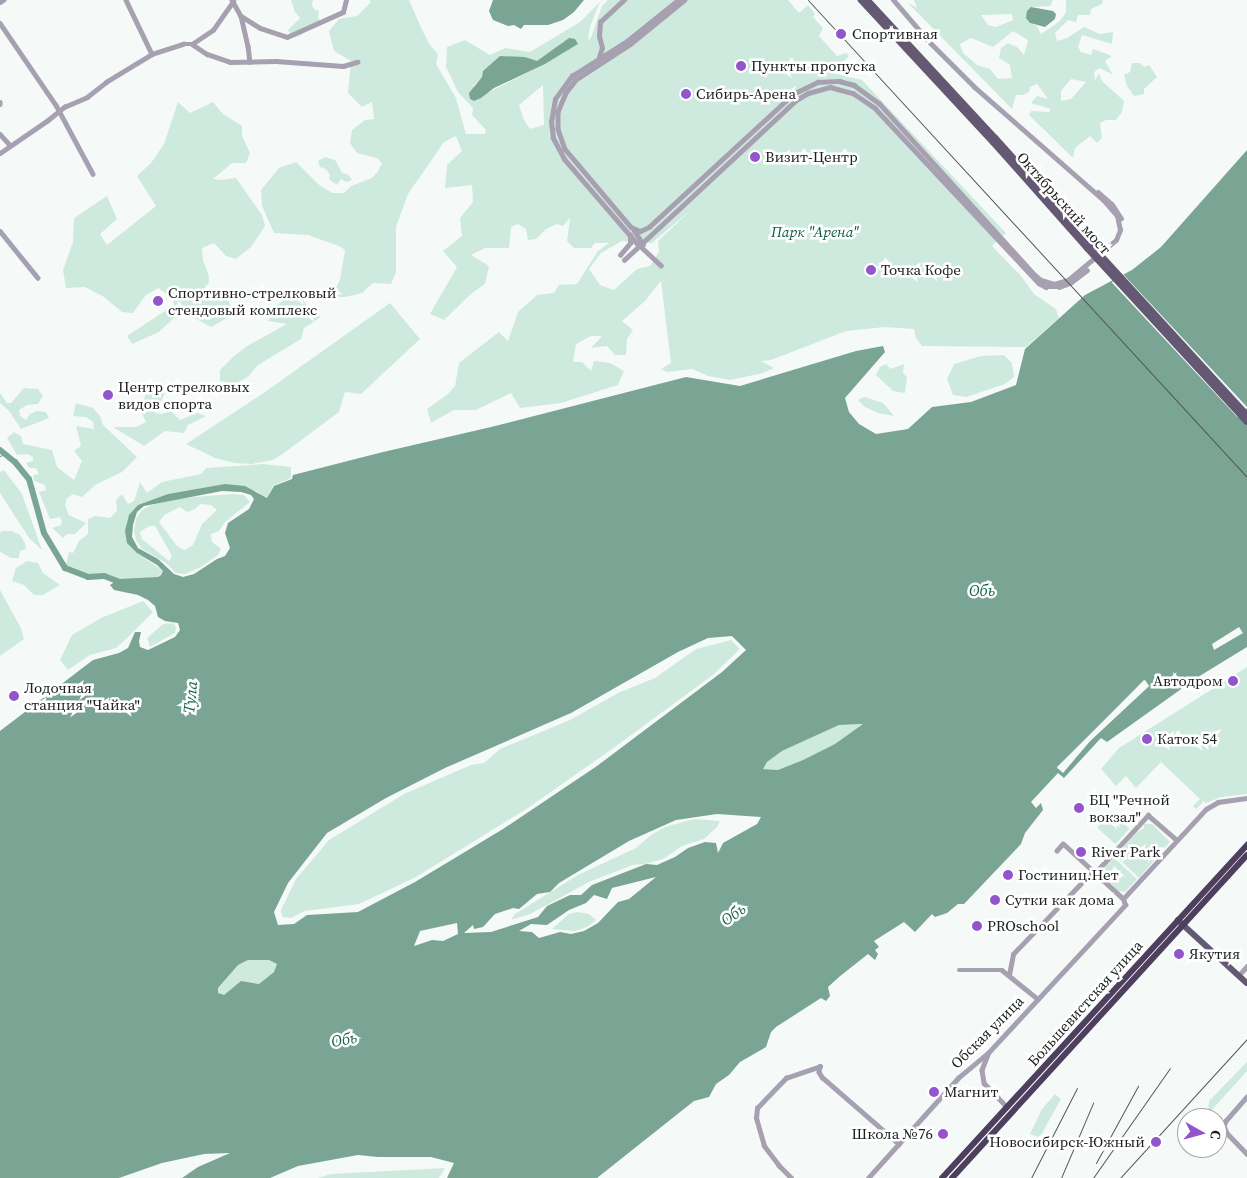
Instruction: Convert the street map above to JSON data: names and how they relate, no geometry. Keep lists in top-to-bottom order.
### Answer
{
  "streets": {
    "highway": ["Большевистская улица"],
    "main road": ["Октябрьский мост"],
    "street": ["Обская улица"]
  },
  "water": ["Обь", "Тула"],
  "parks": ["Парк \"Арена\""],
  "places": [
    "Спортивная",
    "Пункты пропуска",
    "Сибирь-Арена",
    "Визит-Центр",
    "Точка Кофе",
    "Спортивно-стрелковый стендовый комплекс",
    "Центр стрелковых видов спорта",
    "Автодром",
    "Лодочная станция \"Чайка\"",
    "Каток 54",
    "БЦ \"Речной вокзал\"",
    "River Park",
    "Гостиниц.Нет",
    "Сутки как дома",
    "PROschool",
    "Якутия",
    "Магнит",
    "Школа №76",
    "Новосибирск-Южный"
  ],
  "north": "right"
}
